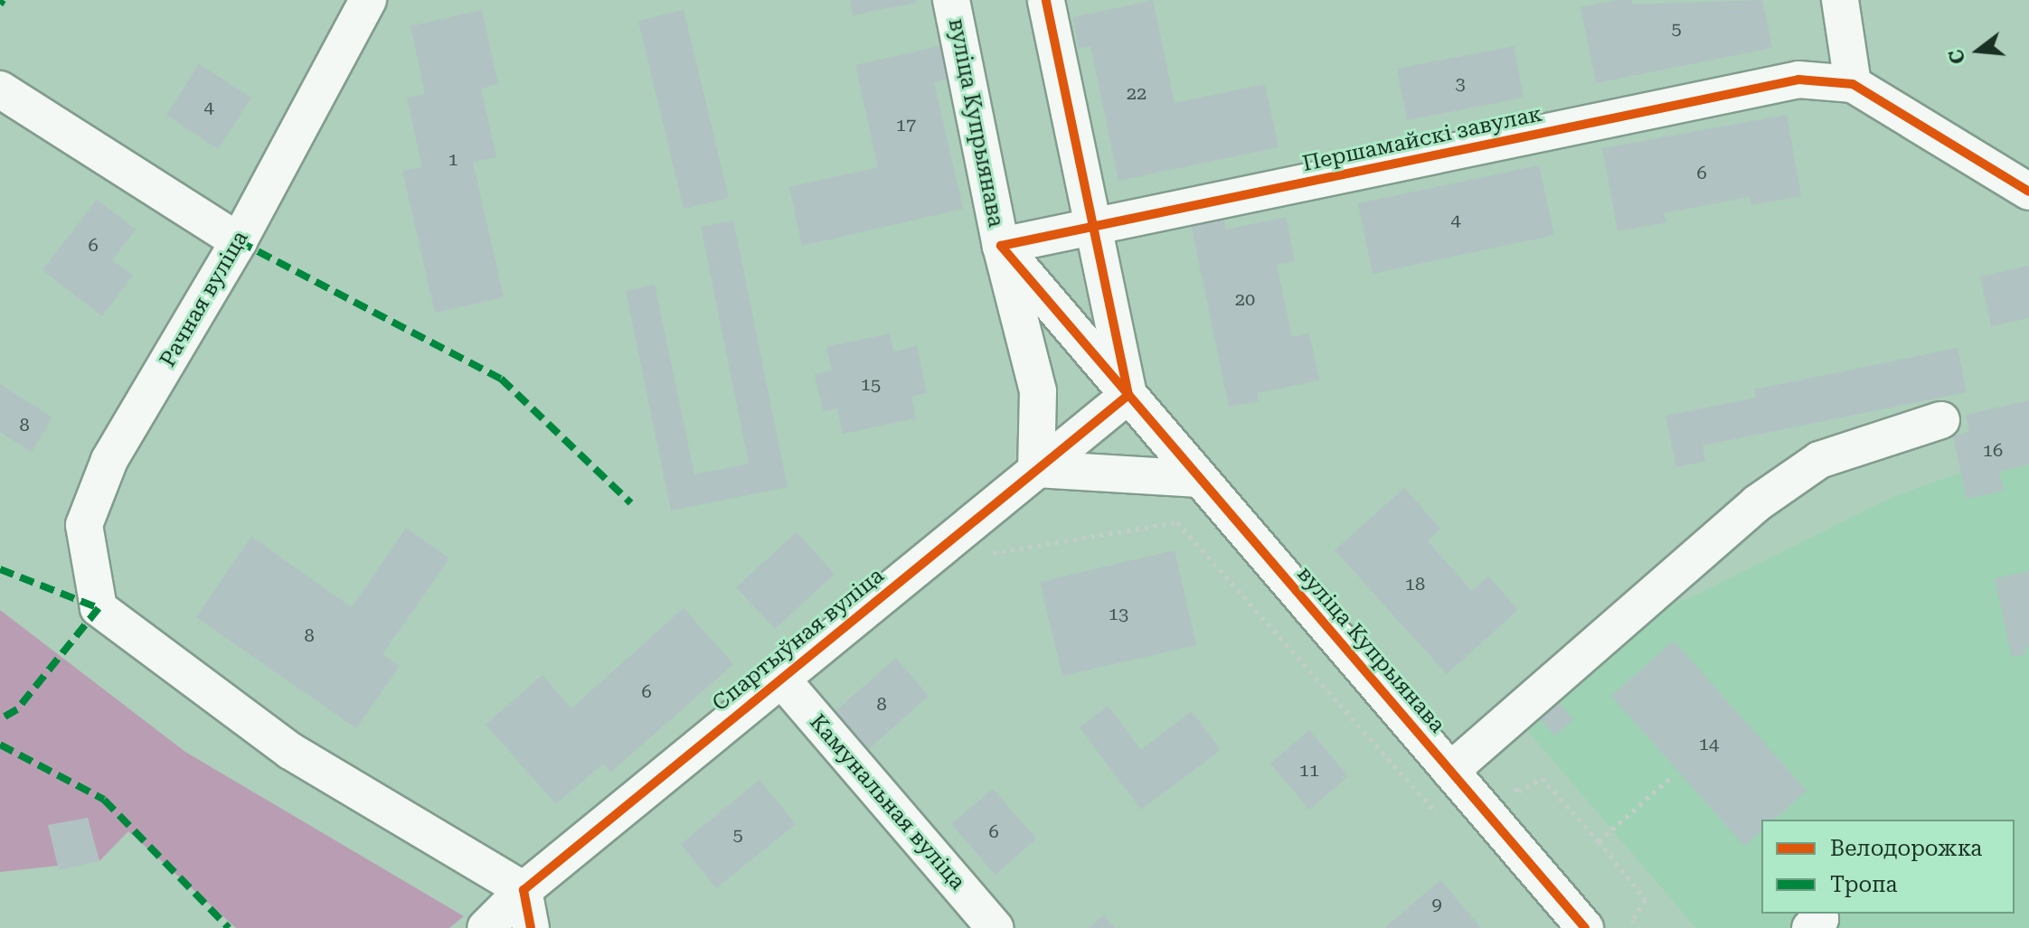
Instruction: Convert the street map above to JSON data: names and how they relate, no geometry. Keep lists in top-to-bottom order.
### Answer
{
  "streets": {
    "street": [
      "вуліца Купрыянава",
      "Першамайскі завулак",
      "Рачная вуліца",
      "Спартыўная вуліца",
      "Камунальная вуліца"
    ]
  },
  "crossings": [
    ["вуліца Купрыянава", "Першамайскі завулак"],
    ["вуліца Купрыянава", "Спартыўная вуліца"],
    ["Рачная вуліца", "Спартыўная вуліца"],
    ["Спартыўная вуліца", "Камунальная вуліца"]
  ],
  "house_numbers": [
    "5",
    "3",
    "22",
    "4",
    "17",
    "1",
    "6",
    "4",
    "6",
    "20",
    "15",
    "8",
    "16",
    "18",
    "13",
    "8",
    "6",
    "8",
    "14",
    "11",
    "6",
    "5",
    "9"
  ],
  "legend": ["Велодорожка", "Тропа"],
  "north": "left"
}
